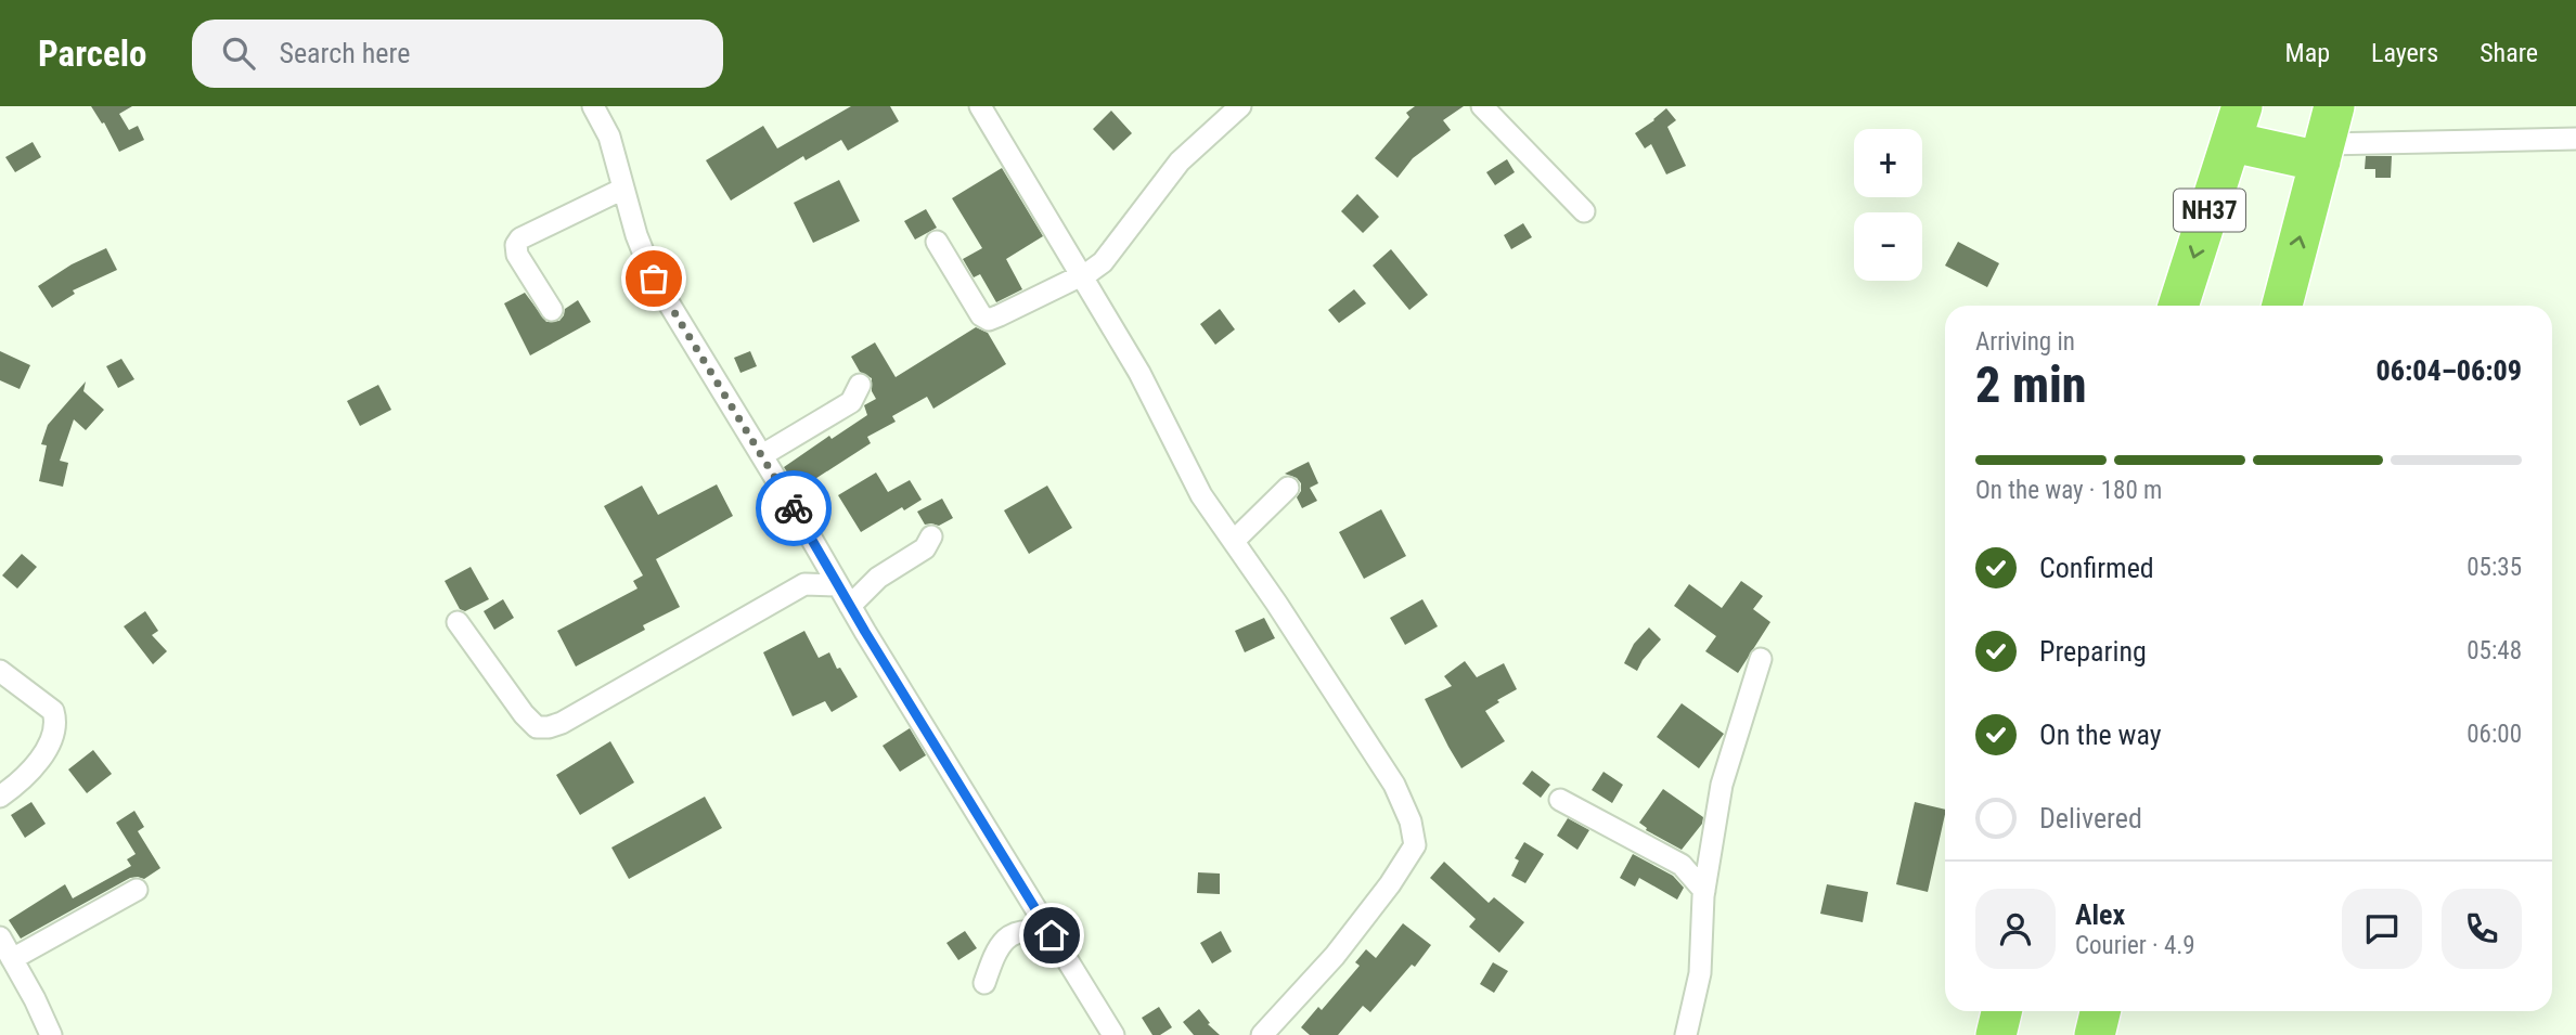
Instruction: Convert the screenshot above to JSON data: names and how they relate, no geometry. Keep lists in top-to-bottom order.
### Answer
{
  "streets": {
    "highway": ["NH37"]
  },
  "page": {
    "header": "Parcelo",
    "search": "Search here",
    "nav": ["Map", "Layers", "Share"],
    "map_buttons": ["+", "−"],
    "heading": ["2 min", "Arriving in", "06:04–06:09"],
    "panel": ["Alex", "Courier · 4.9"],
    "bar": "On the way · 180 m",
    "list": [
      ["Confirmed", "05:35"],
      ["Preparing", "05:48"],
      ["On the way", "06:00"],
      "Delivered"
    ]
  }
}
